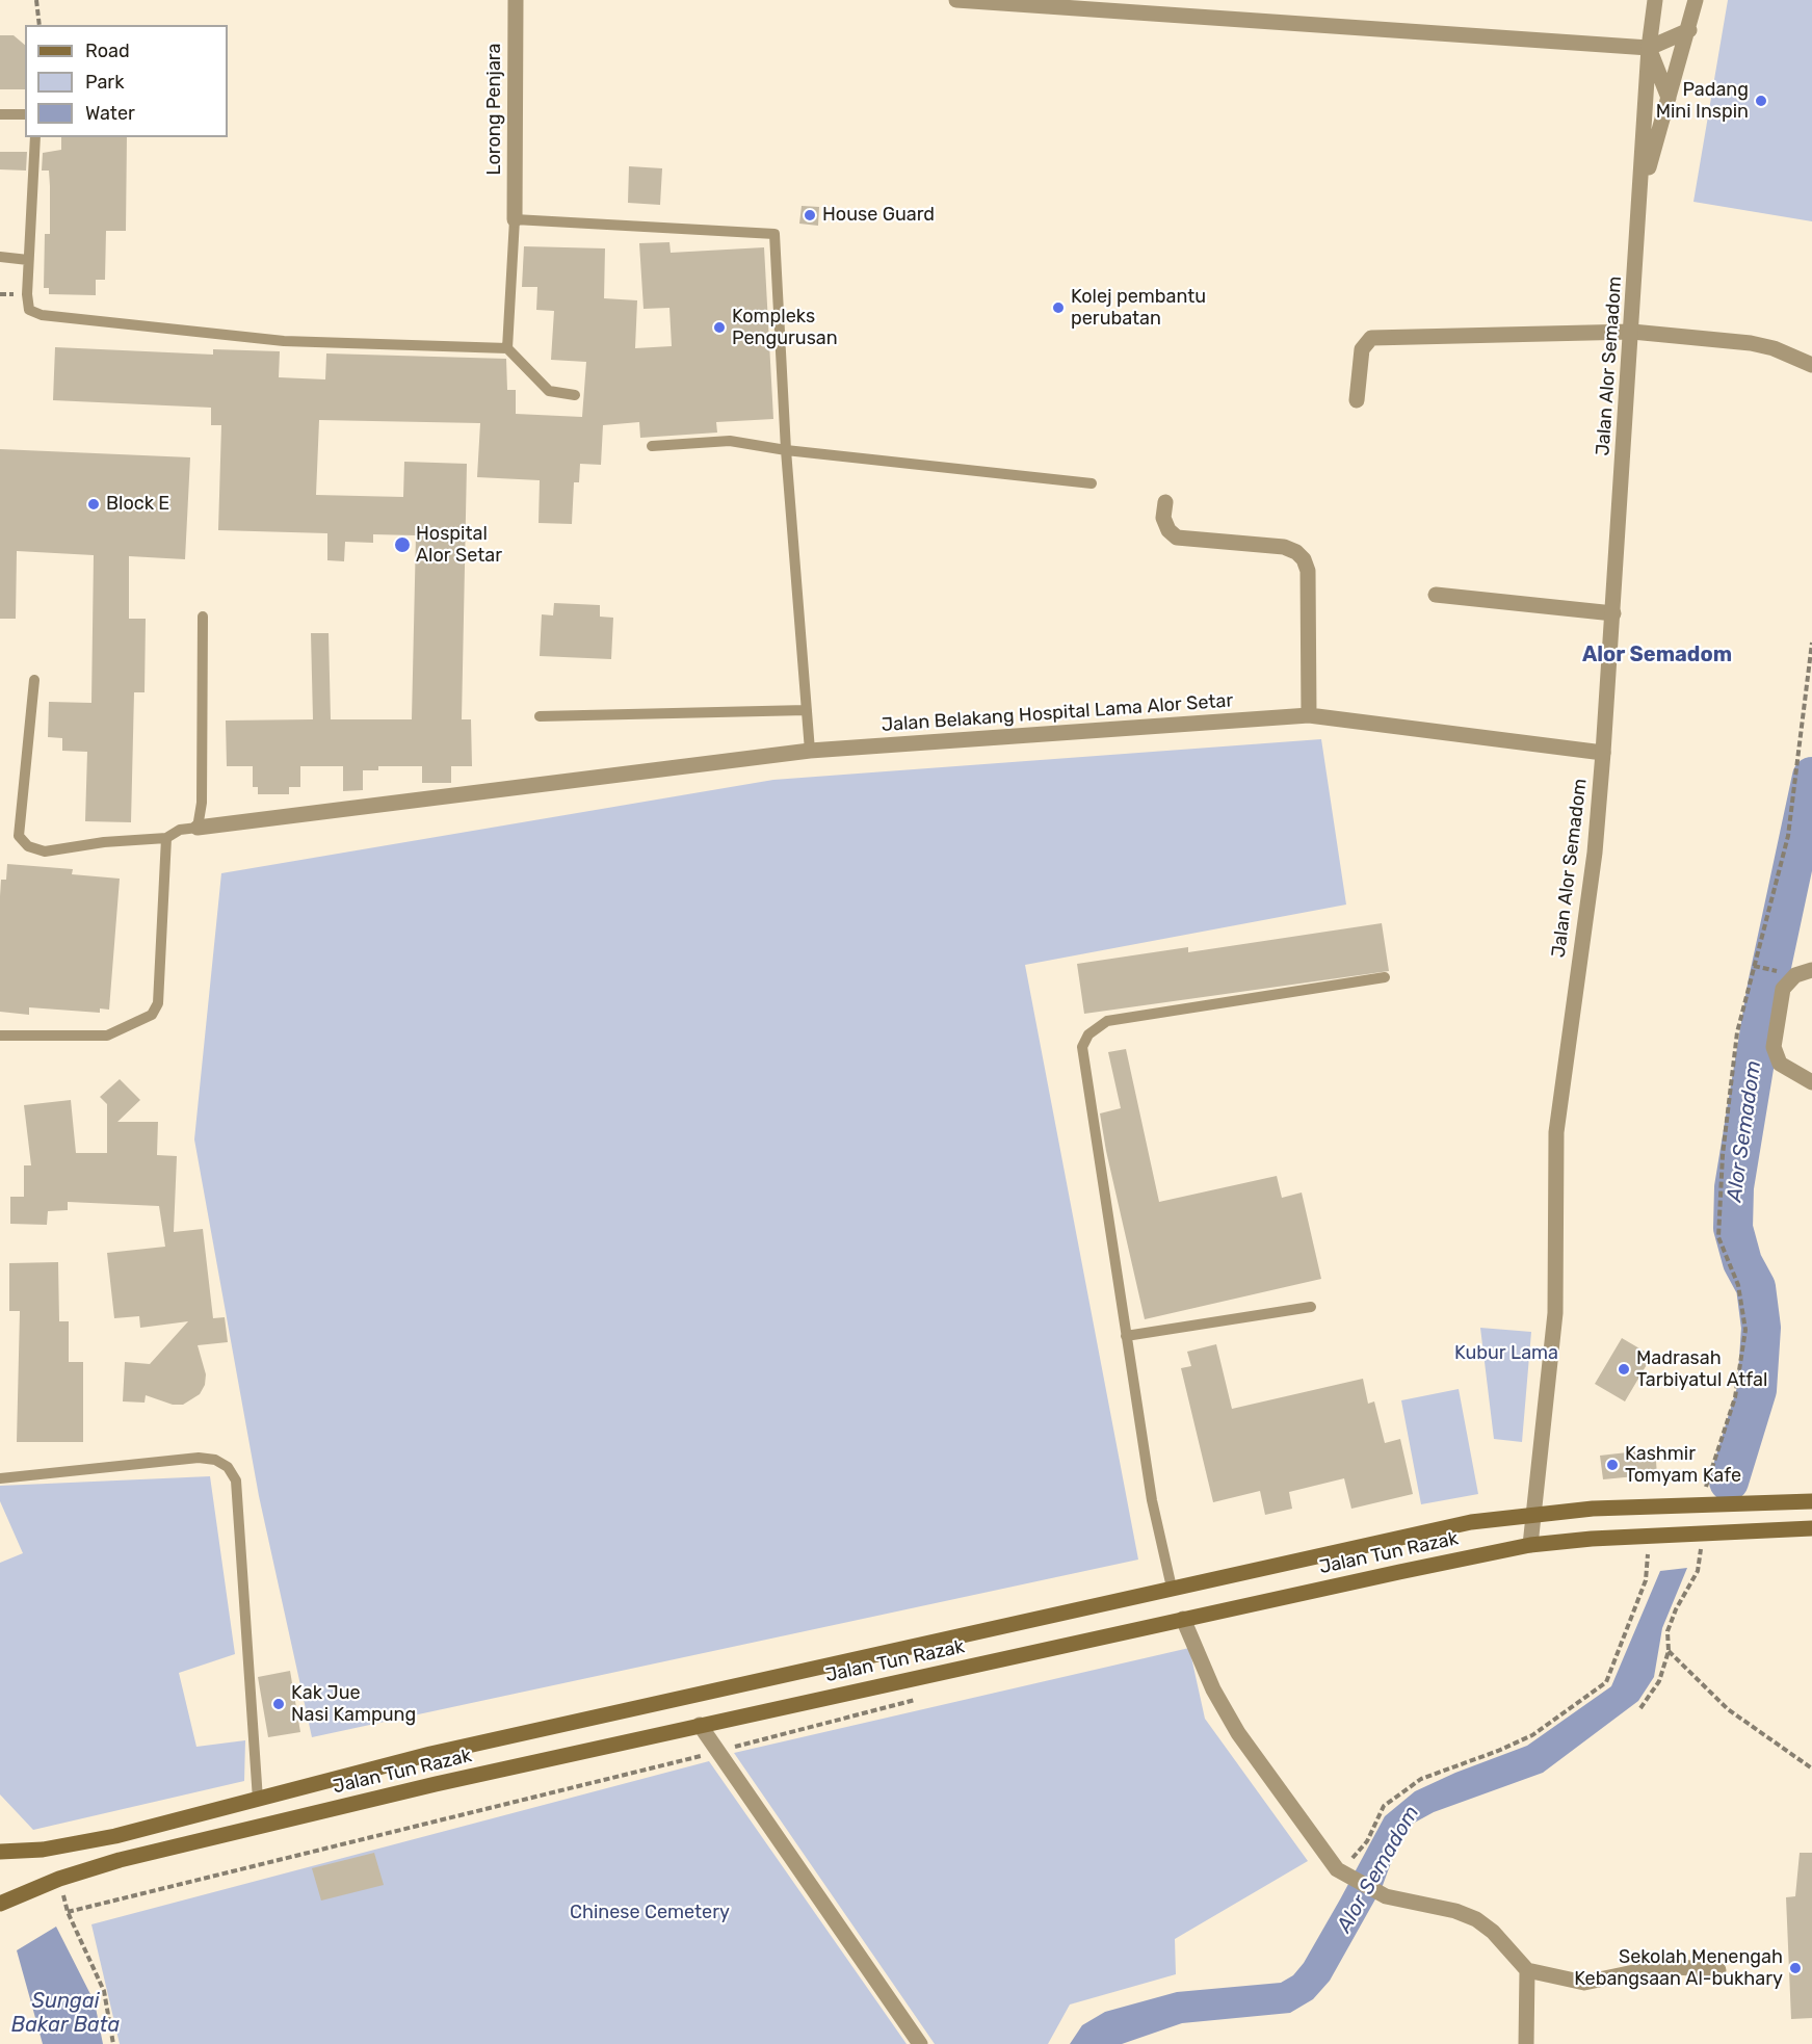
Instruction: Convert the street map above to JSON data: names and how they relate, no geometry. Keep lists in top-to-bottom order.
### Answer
{
  "streets": {
    "main road": ["Jalan Tun Razak"],
    "street": ["Lorong Penjara", "Jalan Alor Semadom", "Jalan Belakang Hospital Lama Alor Setar"]
  },
  "crossings": [
    ["Jalan Alor Semadom", "Jalan Belakang Hospital Lama Alor Setar"],
    ["Jalan Alor Semadom", "Jalan Tun Razak"]
  ],
  "districts": ["Alor Semadom"],
  "water": ["Alor Semadom", "Sungai Bakar Bata"],
  "parks": ["Kubur Lama", "Chinese Cemetery"],
  "places": [
    "Padang Mini Inspin",
    "House Guard",
    "Kolej pembantu perubatan",
    "Kompleks Pengurusan",
    "Block E",
    "Hospital Alor Setar",
    "Madrasah Tarbiyatul Atfal",
    "Kashmir Tomyam Kafe",
    "Kak Jue Nasi Kampung",
    "Sekolah Menengah Kebangsaan Al-bukhary"
  ],
  "legend": ["Road", "Park", "Water"]
}
